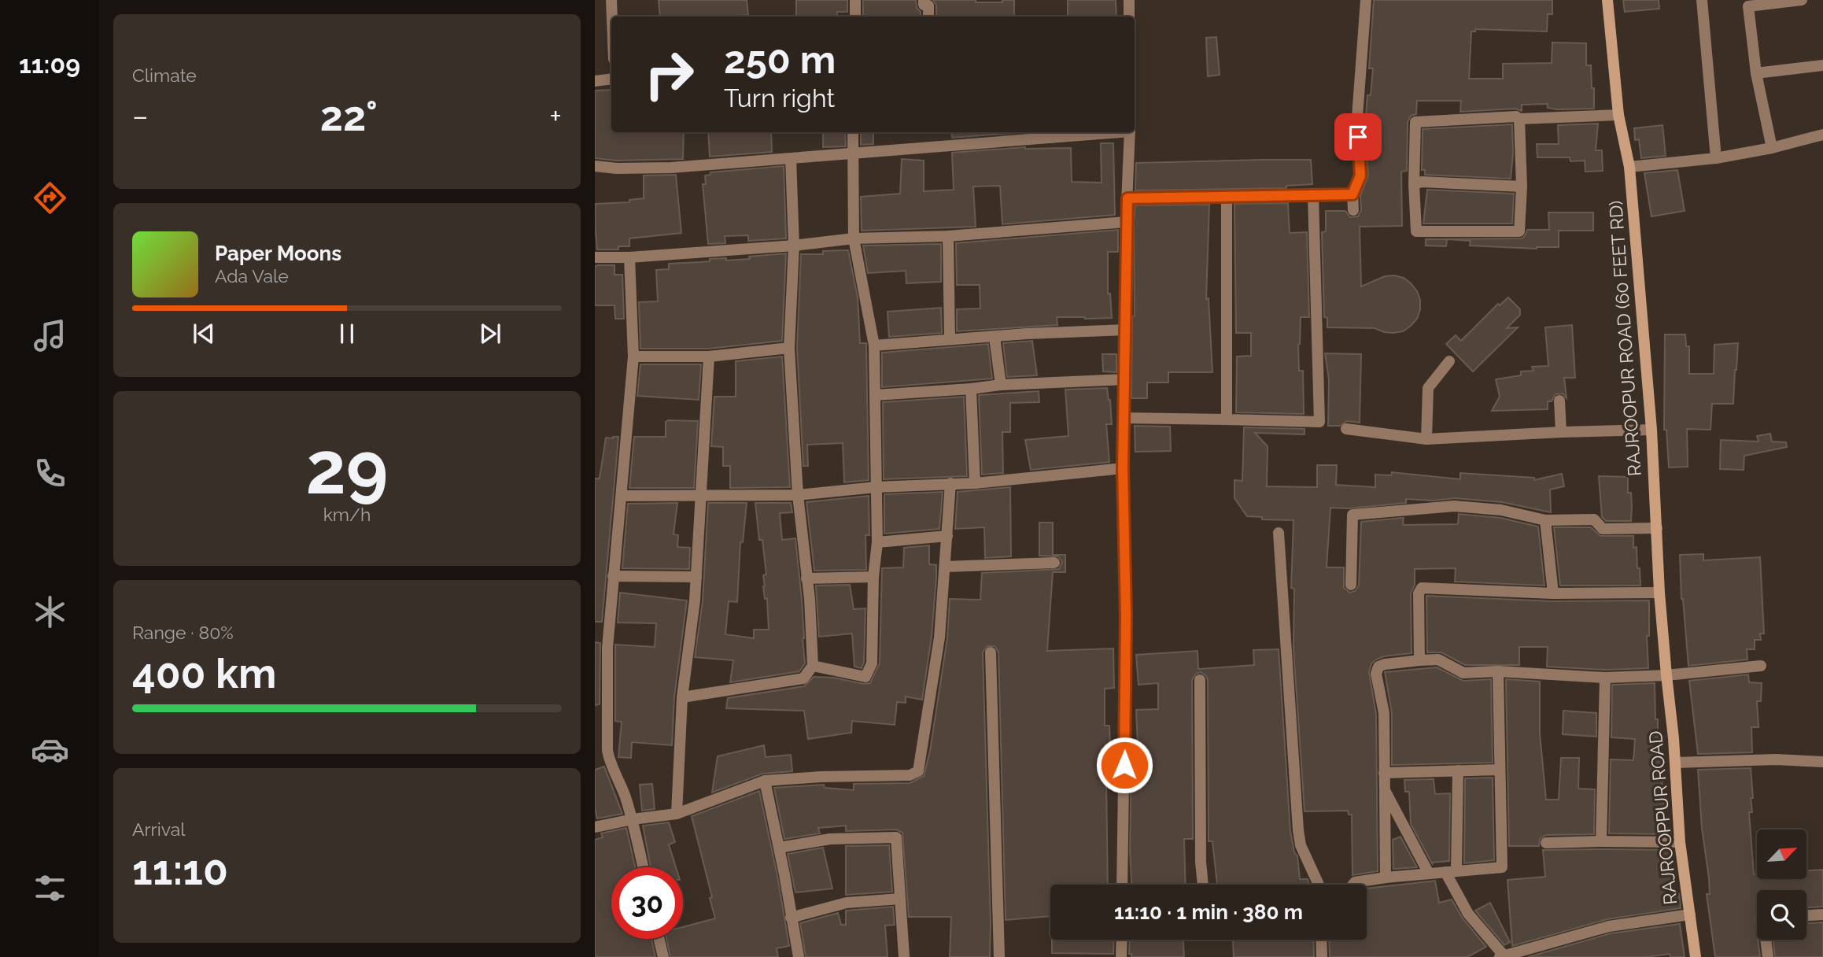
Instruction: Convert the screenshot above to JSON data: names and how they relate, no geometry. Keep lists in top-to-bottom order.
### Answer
{
  "streets": {
    "main road": ["RAJROOPUR ROAD (60 FEET RD)", "RAJROOPPUR ROAD"]
  },
  "crossings": [
    ["RAJROOPUR ROAD (60 FEET RD)", "RAJROOPPUR ROAD"]
  ],
  "north": "top right",
  "page": {
    "tabs": "11:09",
    "tile": [
      "Climate",
      ["29", "km/h"],
      ["Range · 80%", "400 km"],
      ["Arrival", "11:10"]
    ],
    "turn": ["250 m", "Turn right"],
    "heat": ["−", "22°", "+"],
    "song": ["Paper Moons", "Ada Vale"],
    "limit": "30",
    "trip": "11:10 · 1 min · 380 m"
  }
}
